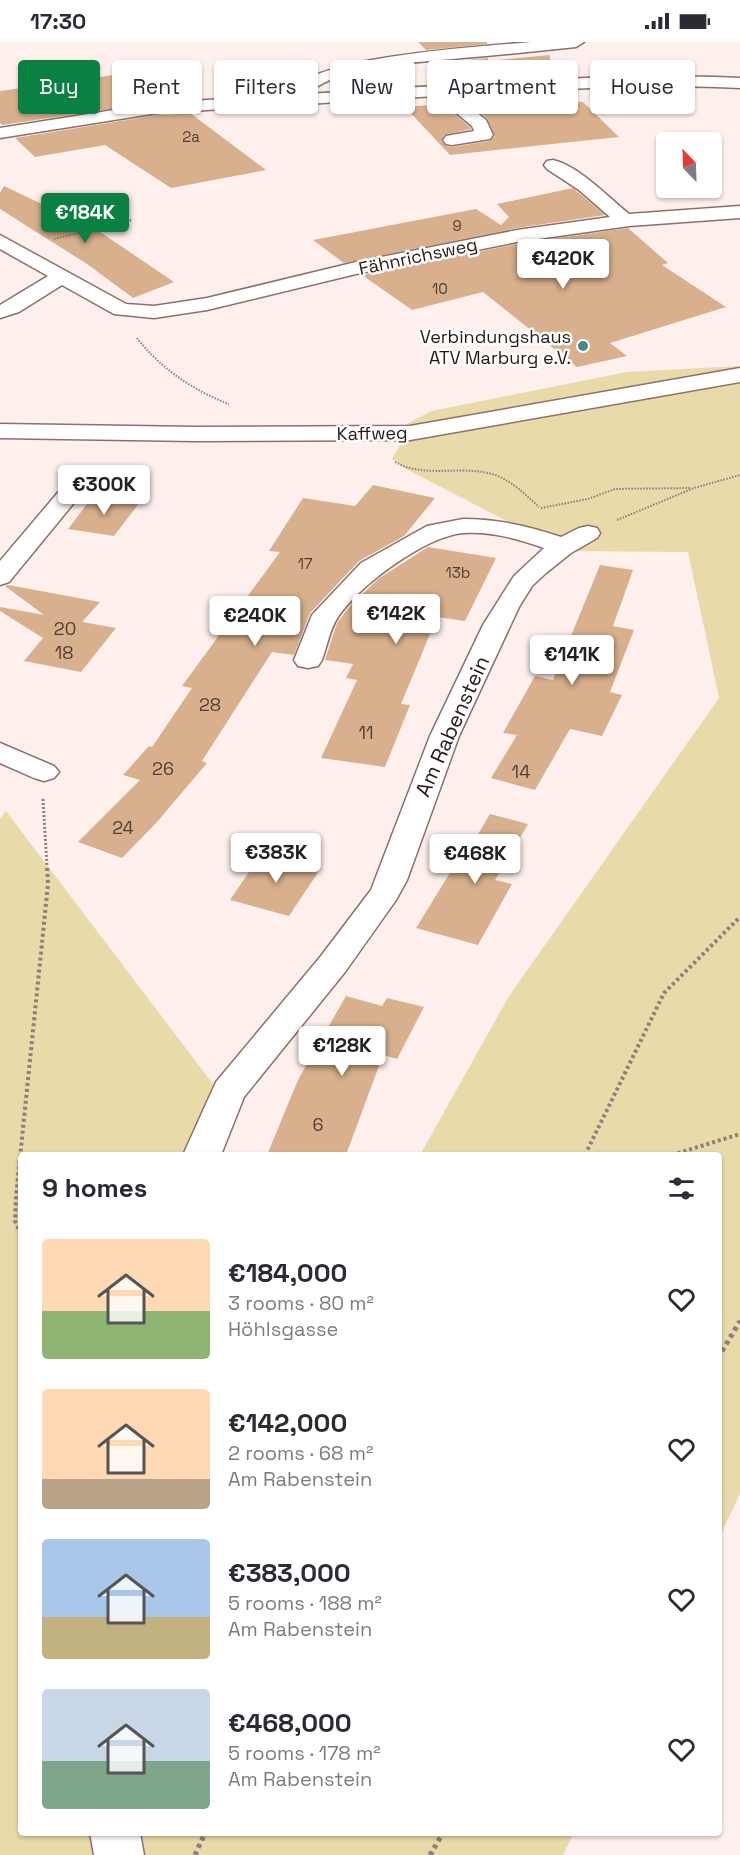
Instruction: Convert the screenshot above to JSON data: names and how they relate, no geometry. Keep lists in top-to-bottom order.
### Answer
{
  "streets": {
    "street": ["Fähnrichsweg", "Kaffweg", "Am Rabenstein"]
  },
  "places": ["Verbindungshaus ATV Marburg e.V."],
  "house_numbers": [
    "2a",
    "9",
    "10",
    "17",
    "13b",
    "20",
    "18",
    "28",
    "11",
    "26",
    "14",
    "24",
    "6"
  ],
  "north": "top left",
  "page": {
    "status": "17:30",
    "chip": [
      "Buy",
      "Rent",
      "Filters",
      "New",
      "Apartment",
      "House"
    ],
    "price": [
      "€184K",
      "€420K",
      "€300K",
      "€142K",
      "€240K",
      "€141K",
      "€383K",
      "€468K",
      "€128K"
    ],
    "heading": "9 homes",
    "list": [
      {
        "name": "€184,000",
        "note": "3 rooms · 80 m² · Höhlsgasse"
      },
      {
        "name": "€142,000",
        "note": "2 rooms · 68 m² · Am Rabenstein"
      },
      {
        "name": "€383,000",
        "note": "5 rooms · 188 m² · Am Rabenstein"
      },
      {
        "name": "€468,000",
        "note": "5 rooms · 178 m² · Am Rabenstein"
      }
    ]
  }
}
